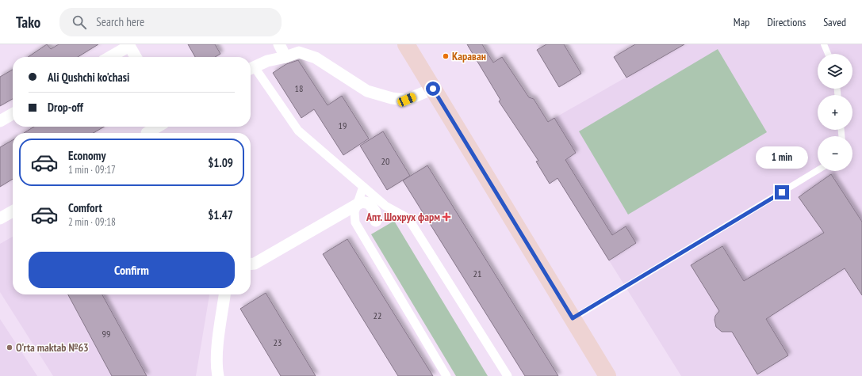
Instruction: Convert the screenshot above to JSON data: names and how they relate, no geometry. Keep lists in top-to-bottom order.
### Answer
{
  "places": {
    "other": ["Караван", "O'rta maktab №63"],
    "health": ["Апт. Шохрух фарм"]
  },
  "house_numbers": [
    "18",
    "19",
    "20",
    "21",
    "22",
    "99",
    "23"
  ],
  "page": {
    "header": "Tako",
    "search": "Search here",
    "nav": ["Map", "Directions", "Saved"],
    "map_buttons": ["+", "−"],
    "banner": ["Ali Qushchi ko'chasi", "Drop-off"],
    "list": [
      {
        "name": "Economy",
        "note": "1 min · 09:17",
        "value": "$1.09"
      },
      {
        "name": "Comfort",
        "note": "2 min · 09:18",
        "value": "$1.47"
      }
    ],
    "bubble": "1 min",
    "buttons": "Confirm"
  }
}
